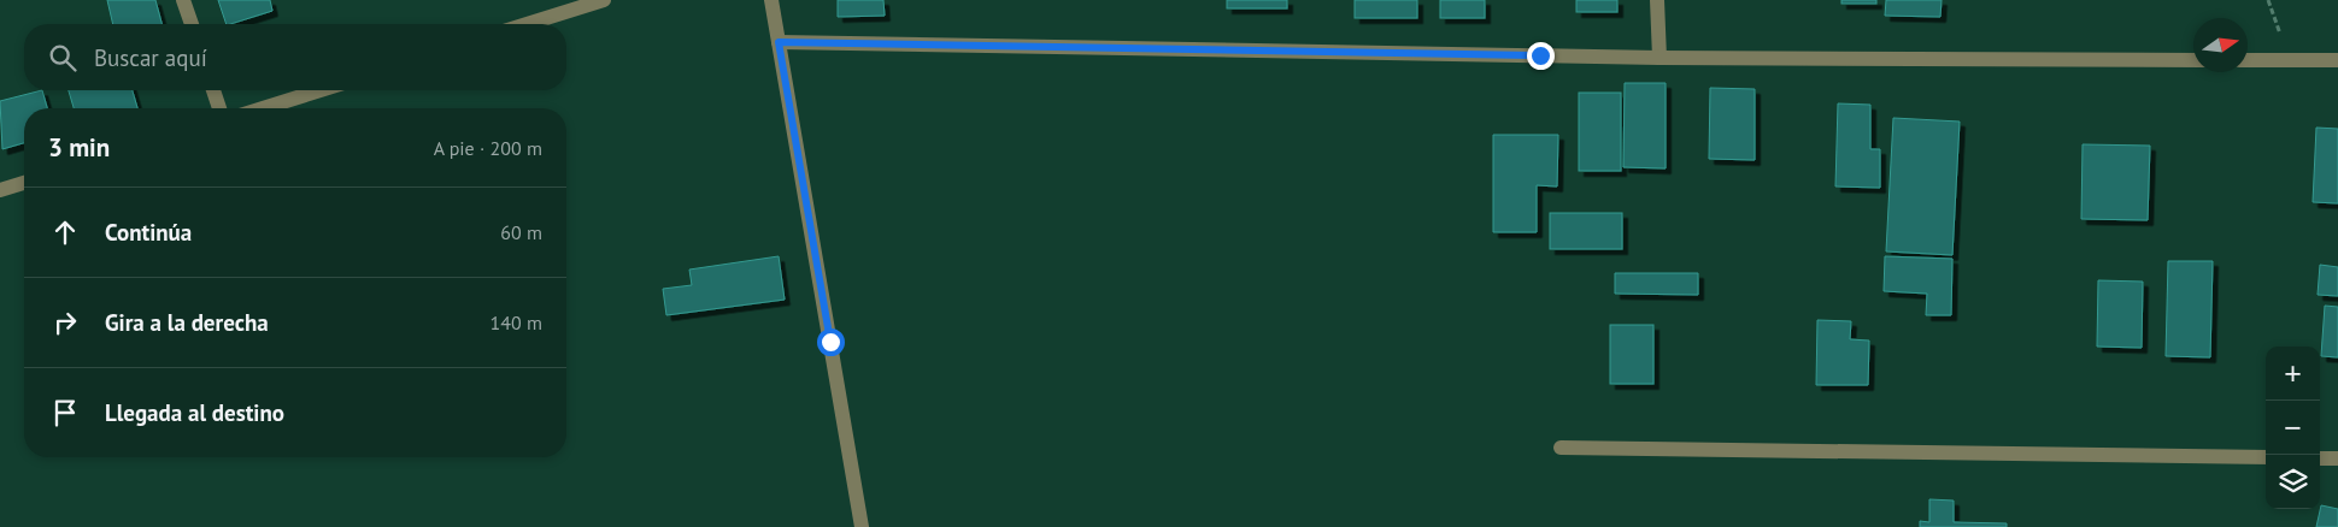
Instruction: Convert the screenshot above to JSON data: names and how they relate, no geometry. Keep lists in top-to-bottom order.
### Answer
{
  "north": "right",
  "page": {
    "search": "Buscar aquí",
    "heading": ["3 min", "A pie · 200 m"],
    "list": [
      ["Continúa", "60 m"],
      ["Gira a la derecha", "140 m"],
      "Llegada al destino"
    ],
    "map_buttons": ["+", "−"]
  }
}
